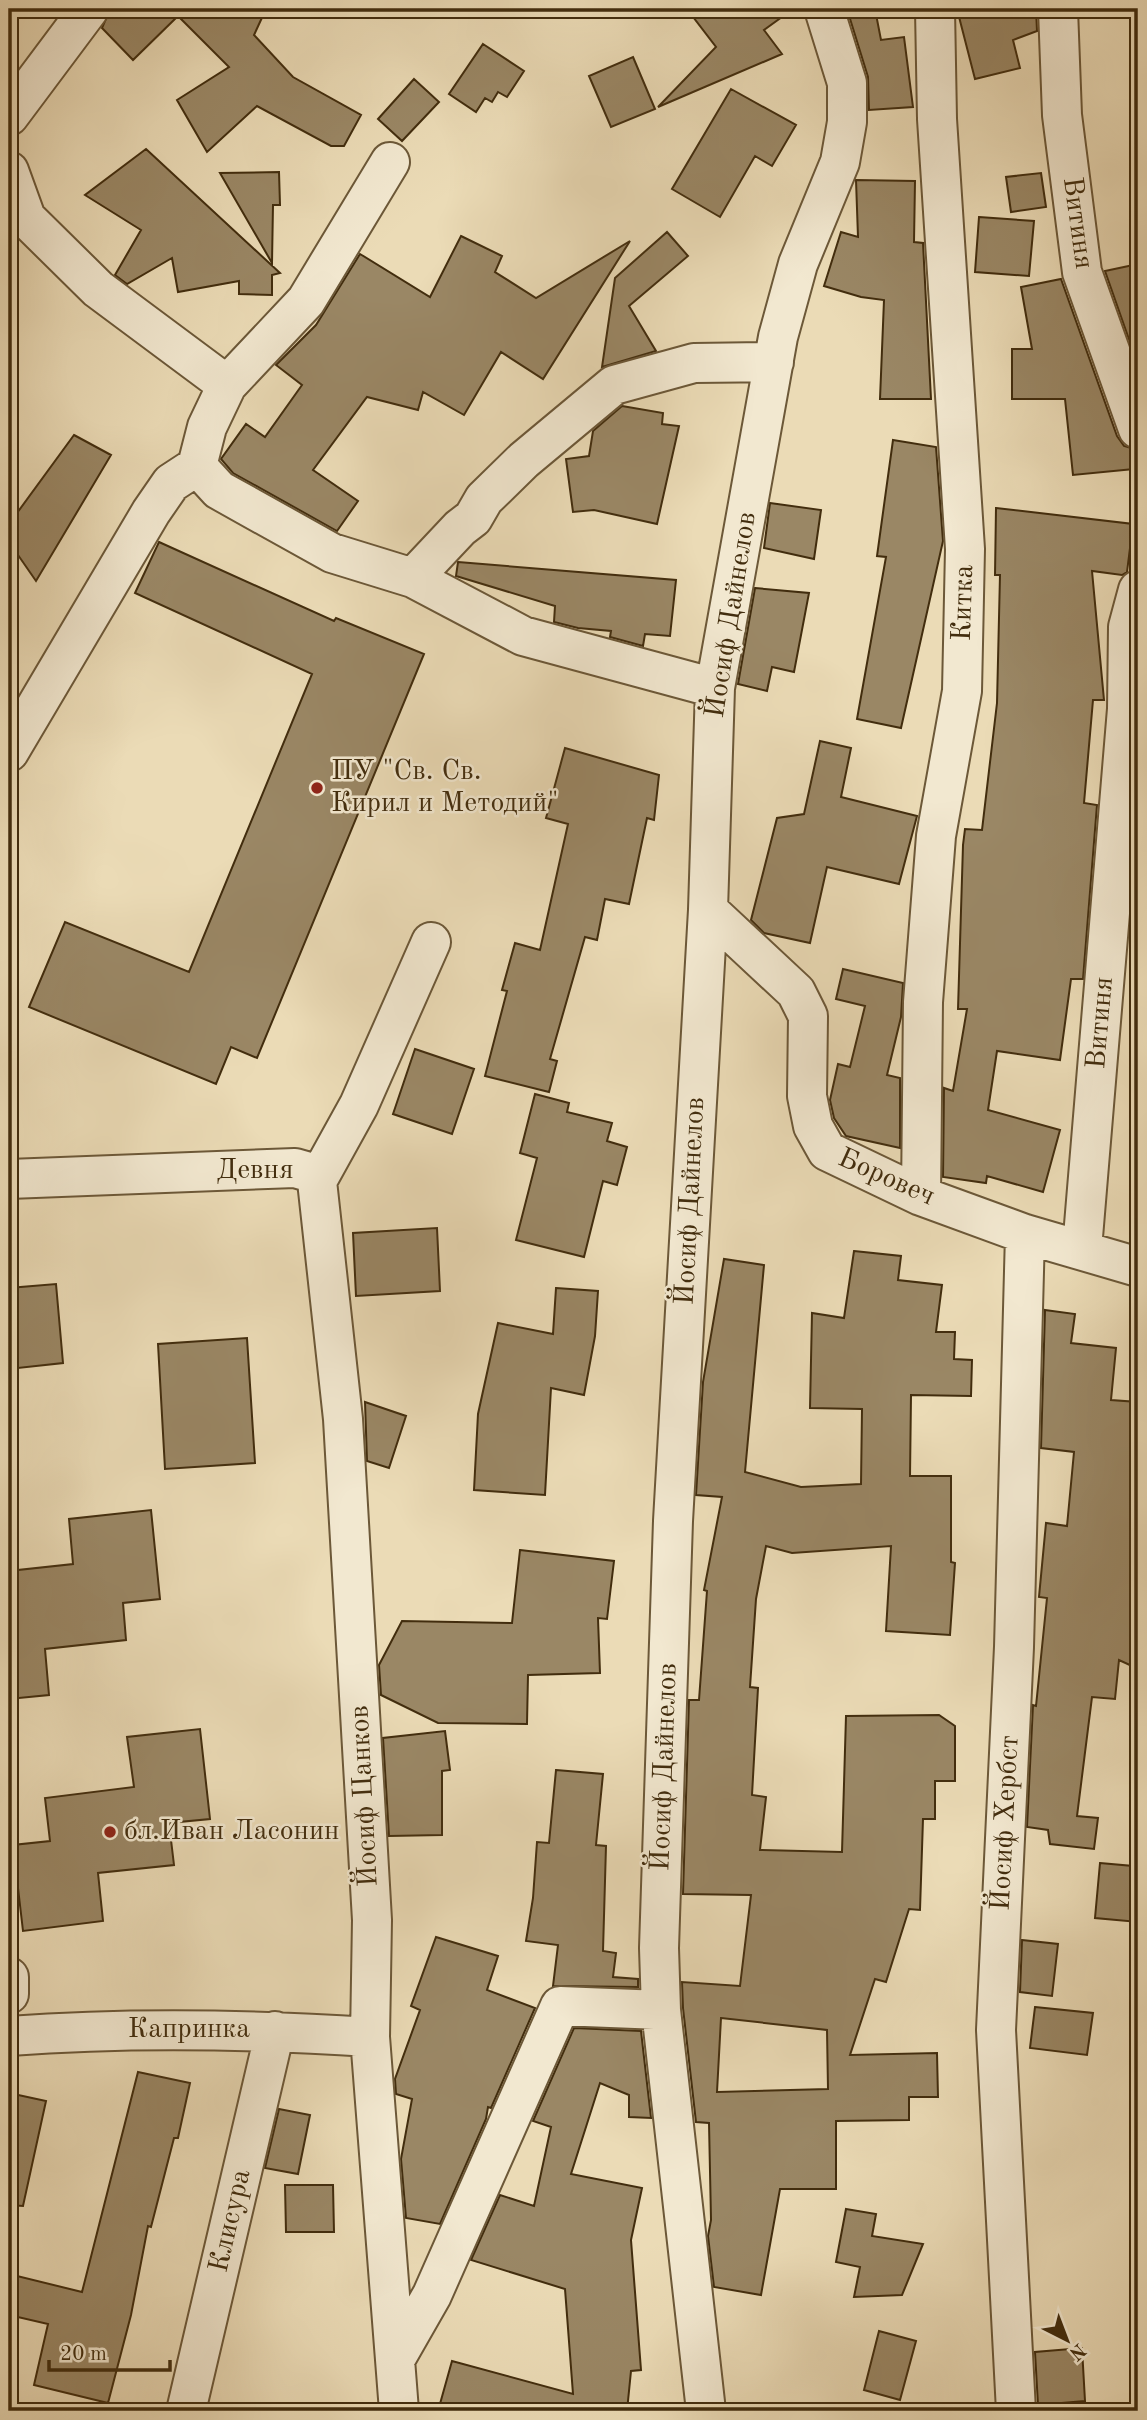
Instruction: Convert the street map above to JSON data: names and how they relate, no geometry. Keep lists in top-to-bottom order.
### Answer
{
  "streets": {
    "street": [
      "Витиня",
      "Китка",
      "Йосиф Дайнелов",
      "Девня",
      "Боровеч",
      "Йосиф Цанков",
      "Йосиф Хербст",
      "Капринка",
      "Клисура"
    ]
  },
  "crossings": [
    ["Витиня", "Боровеч"],
    ["Китка", "Боровеч"],
    ["Йосиф Дайнелов", "Боровеч"],
    ["Девня", "Йосиф Цанков"],
    ["Боровеч", "Йосиф Хербст"],
    ["Йосиф Цанков", "Капринка"],
    ["Капринка", "Клисура"]
  ],
  "places": ["ПУ \"Св. Св. Кирил и Методий\"", "бл.Иван Ласонин"],
  "scale_bar": "20 m",
  "north": "bottom right"
}
